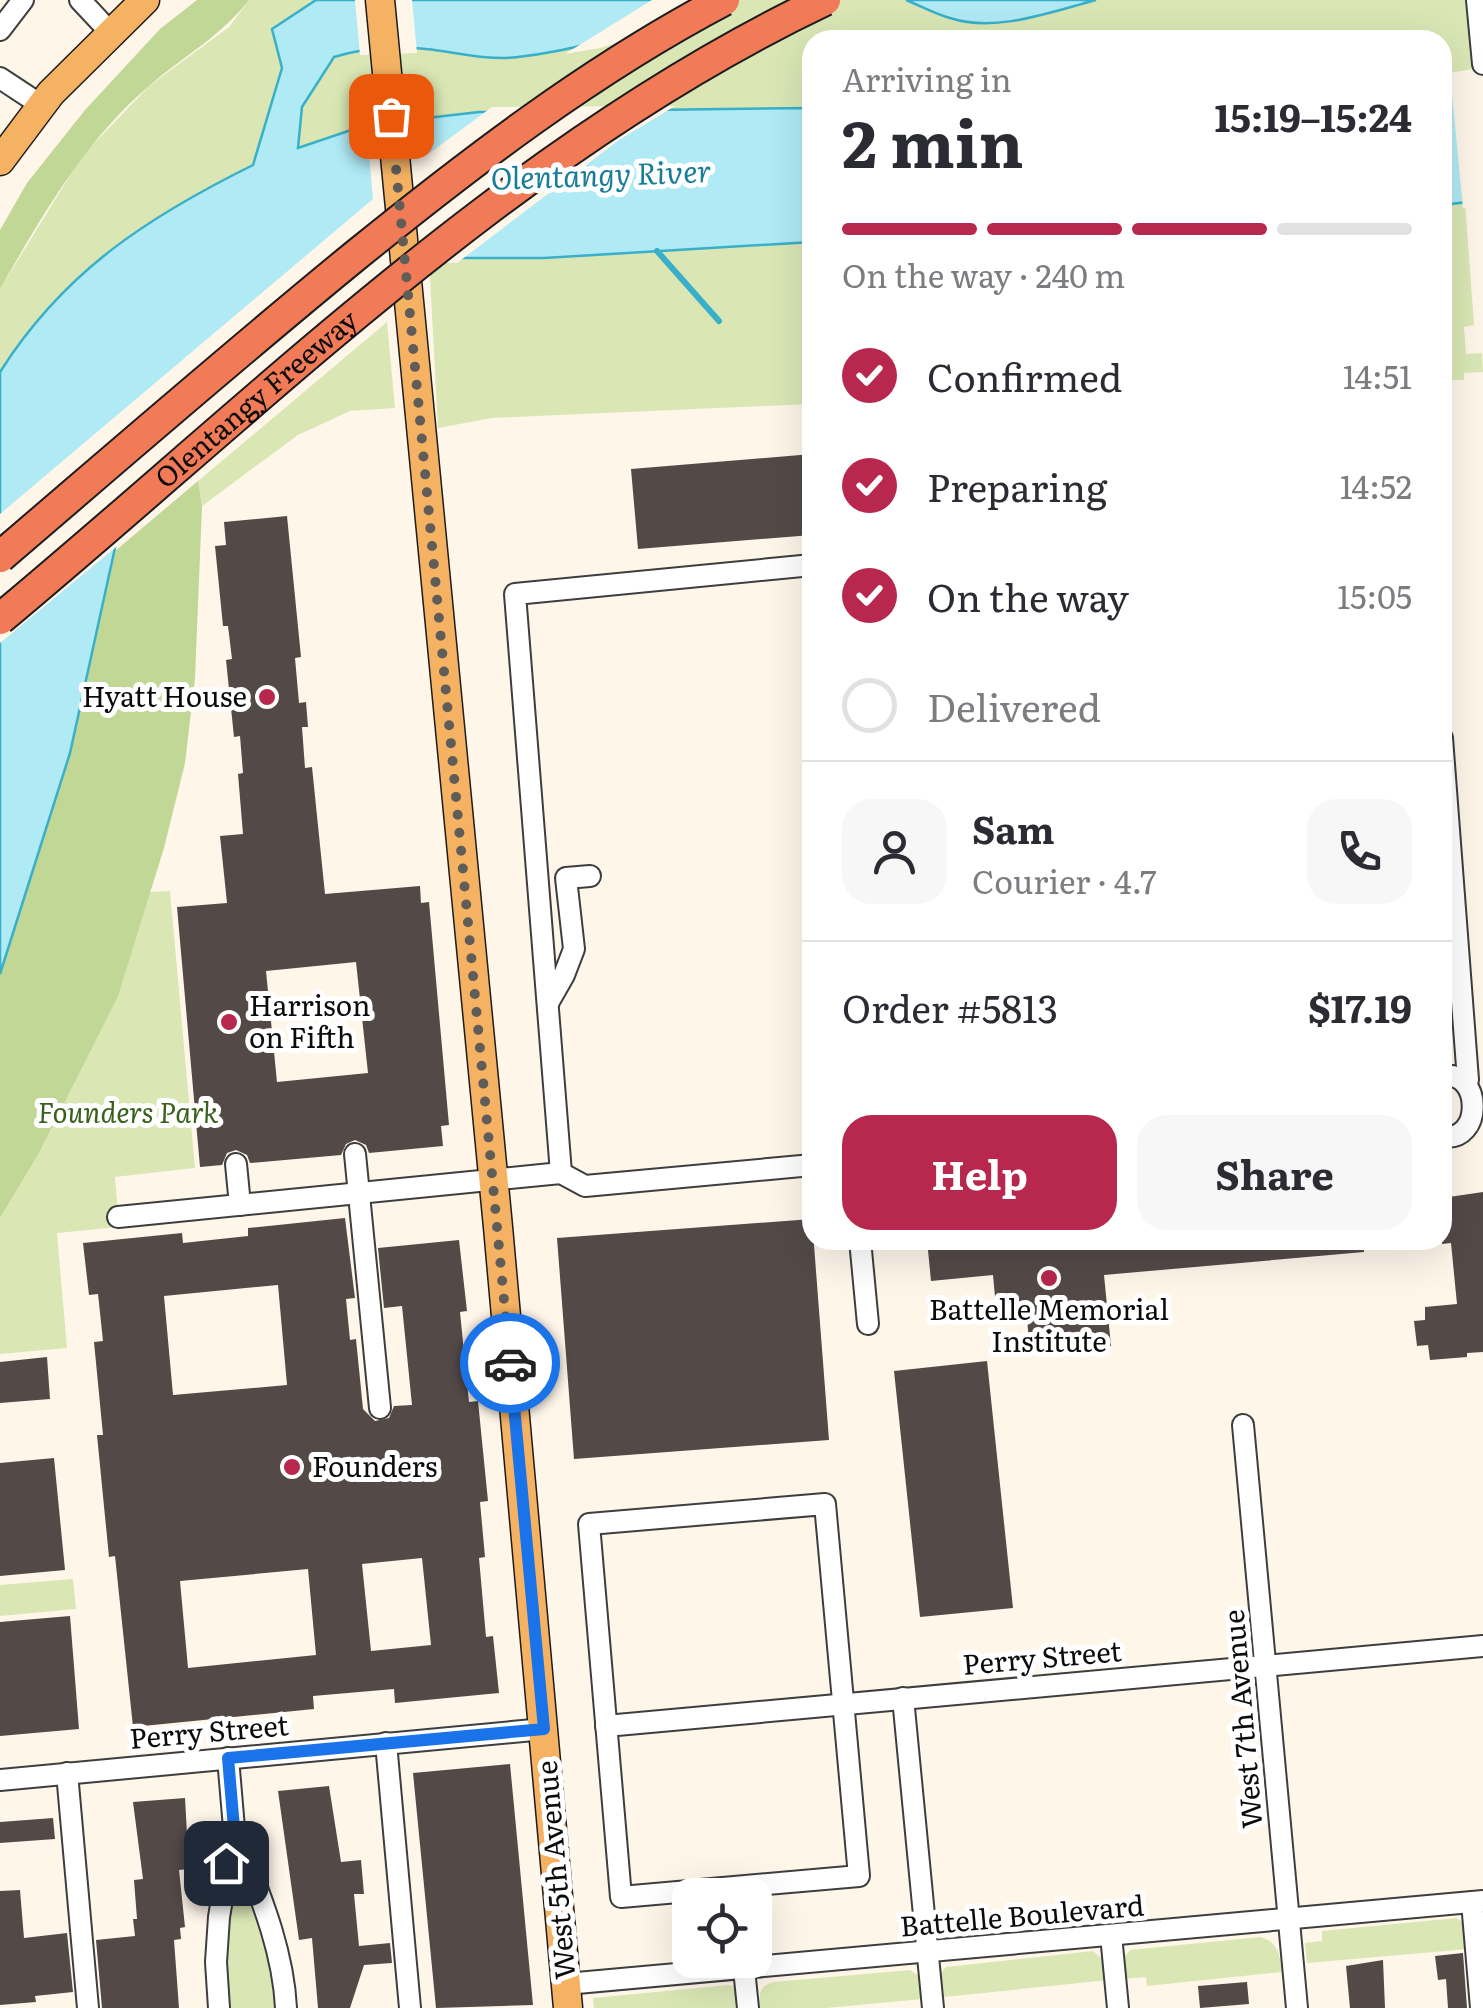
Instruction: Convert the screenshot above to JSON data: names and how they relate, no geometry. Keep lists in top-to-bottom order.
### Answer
{
  "streets": {
    "highway": ["Olentangy Freeway"],
    "main road": ["West 5th Avenue"],
    "street": ["Perry Street", "West 7th Avenue", "Battelle Boulevard"]
  },
  "crossings": [
    ["Perry Street", "West 7th Avenue"],
    ["Perry Street", "West 5th Avenue"],
    ["West 7th Avenue", "Battelle Boulevard"],
    ["West 5th Avenue", "Battelle Boulevard"]
  ],
  "water": ["Olentangy River"],
  "parks": ["Founders Park"],
  "places": [
    "Hyatt House",
    "Harrison on Fifth",
    "Battelle Memorial Institute",
    "Founders"
  ],
  "page": {
    "heading": ["2 min", "Arriving in", "15:19–15:24"],
    "panel": [
      "Sam",
      "Courier · 4.7",
      "Order #5813",
      "$17.19"
    ],
    "bar": "On the way · 240 m",
    "list": [
      ["Confirmed", "14:51"],
      ["Preparing", "14:52"],
      ["On the way", "15:05"],
      "Delivered"
    ],
    "buttons": ["Help", "Share"]
  }
}
